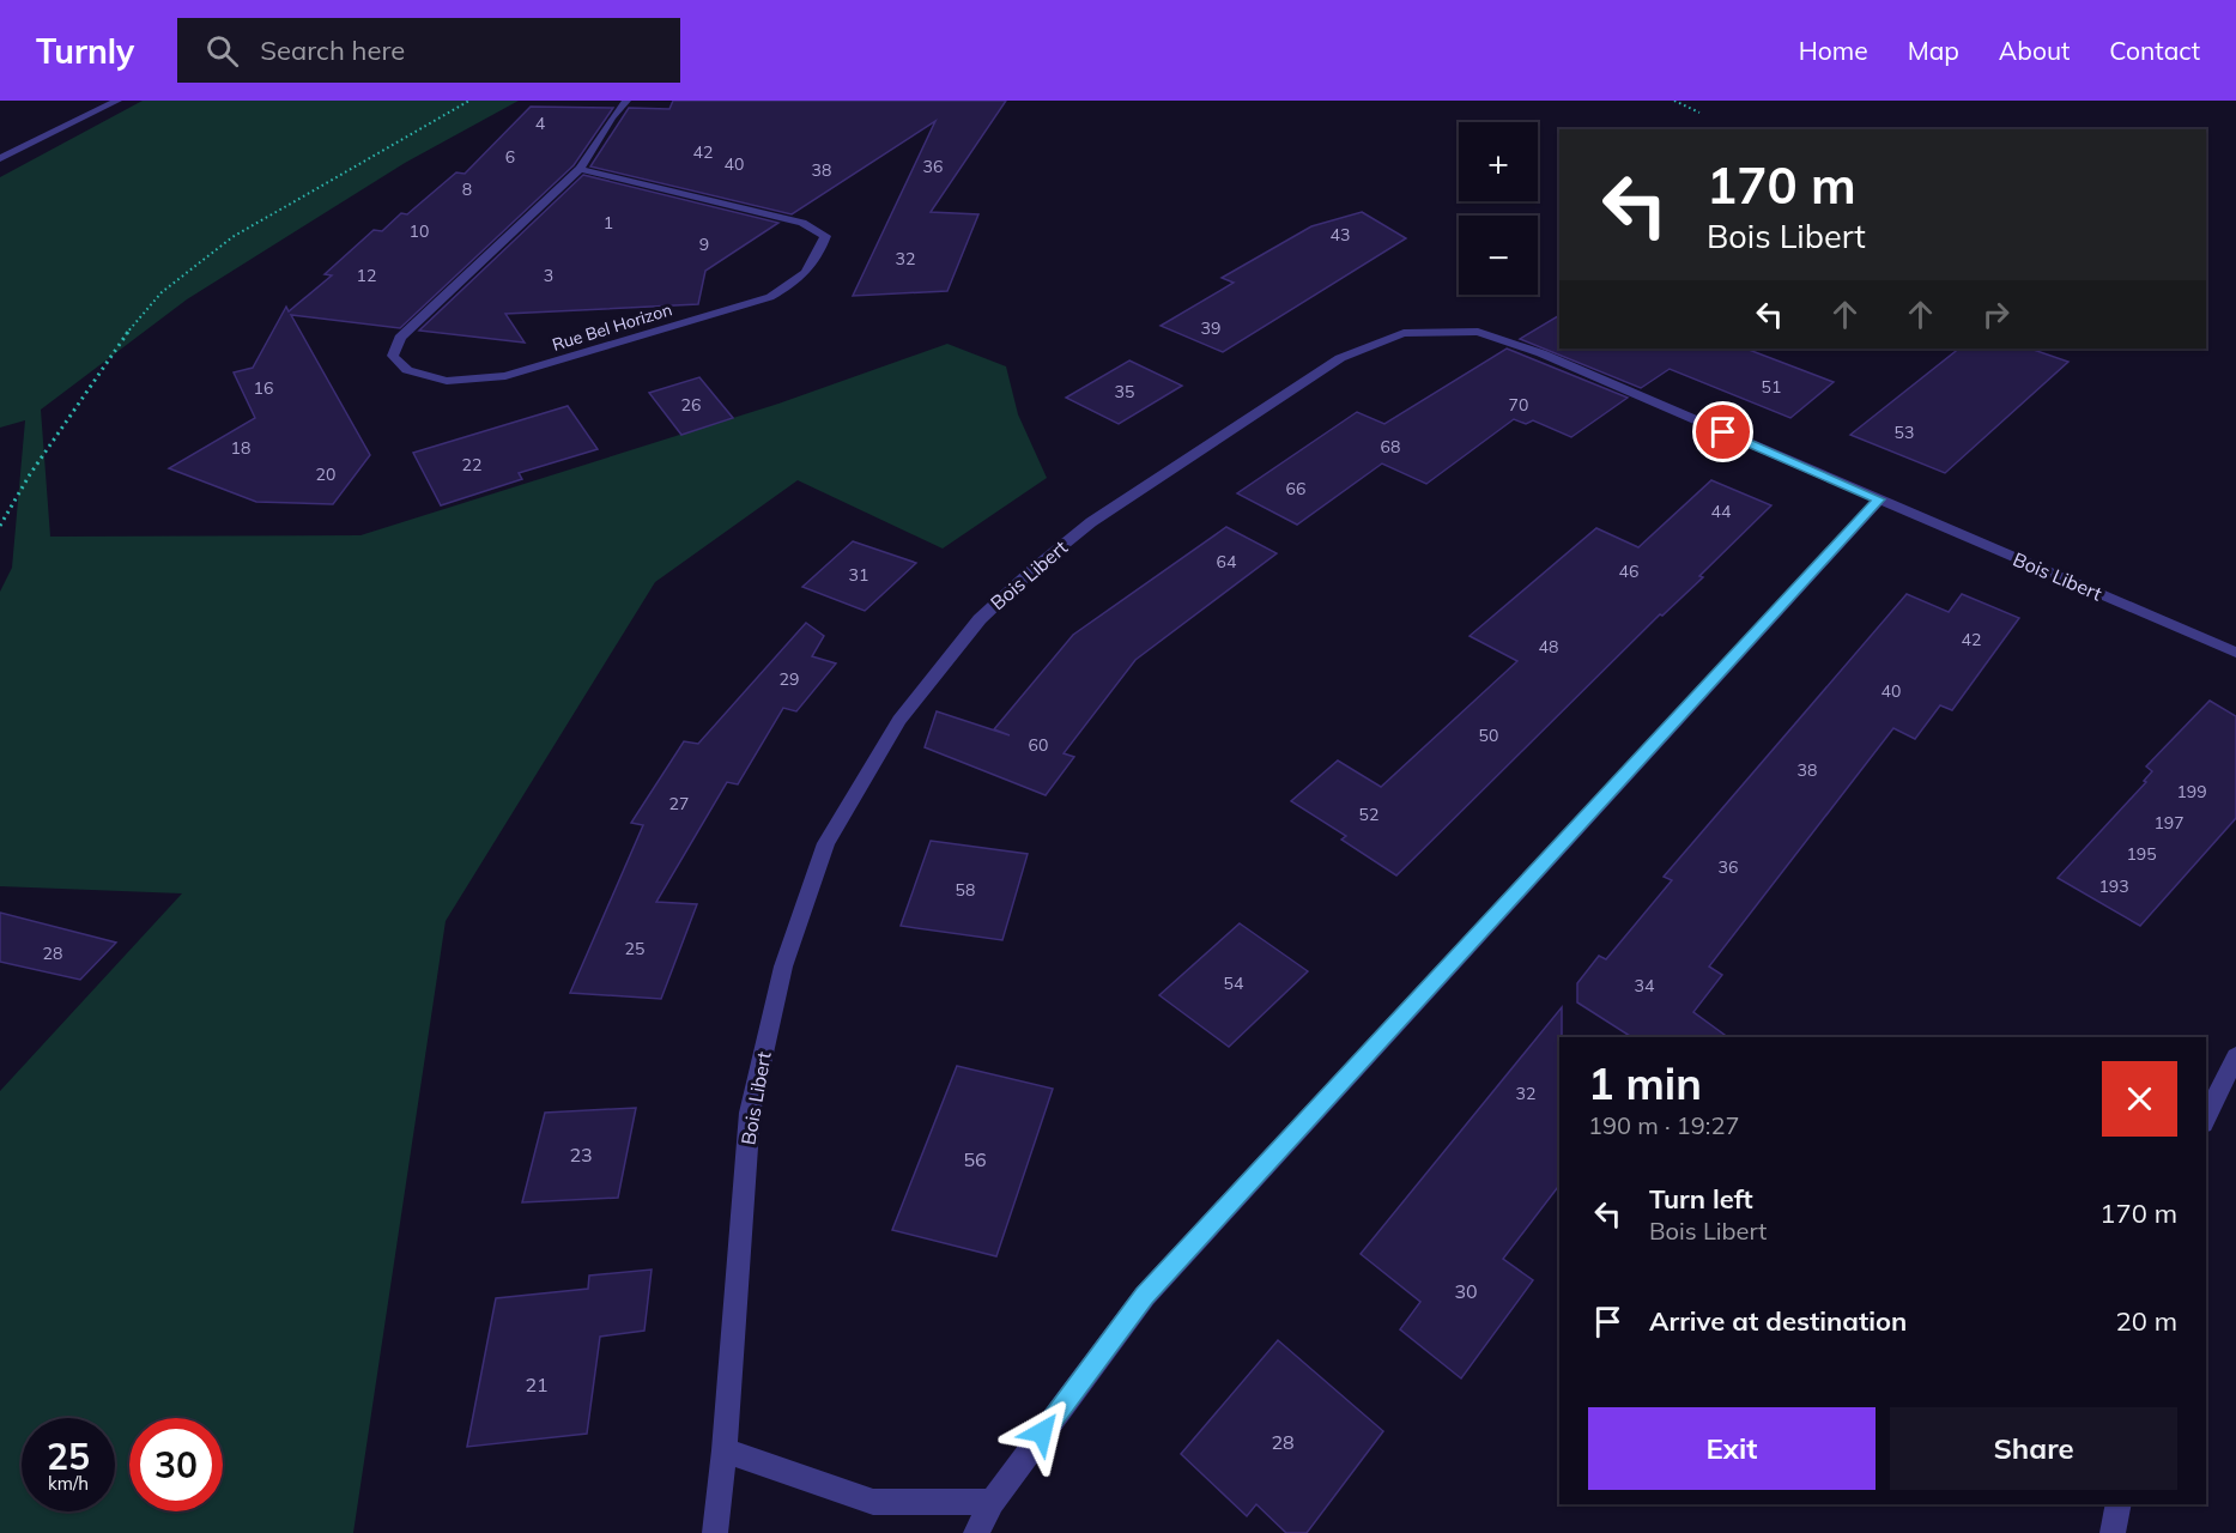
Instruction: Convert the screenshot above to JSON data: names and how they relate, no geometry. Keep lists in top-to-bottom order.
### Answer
{
  "streets": {
    "street": ["Rue Bel Horizon", "Bois Libert"]
  },
  "house_numbers": [
    "4",
    "42",
    "6",
    "40",
    "36",
    "38",
    "8",
    "1",
    "10",
    "43",
    "9",
    "32",
    "12",
    "3",
    "39",
    "51",
    "16",
    "35",
    "26",
    "70",
    "53",
    "68",
    "18",
    "22",
    "20",
    "66",
    "44",
    "64",
    "46",
    "31",
    "42",
    "48",
    "29",
    "40",
    "50",
    "60",
    "38",
    "199",
    "27",
    "52",
    "197",
    "195",
    "36",
    "193",
    "58",
    "25",
    "28",
    "54",
    "34",
    "32",
    "23",
    "56",
    "30",
    "21",
    "28"
  ],
  "page": {
    "header": "Turnly",
    "search": "Search here",
    "nav": [
      "Home",
      "Map",
      "About",
      "Contact"
    ],
    "map_buttons": ["+", "−"],
    "turn": ["170 m", "Bois Libert"],
    "heading": ["1 min", "190 m · 19:27"],
    "list": [
      {
        "name": "Turn left",
        "note": "Bois Libert",
        "value": "170 m"
      },
      {
        "name": "Arrive at destination",
        "value": "20 m"
      }
    ],
    "buttons": ["Exit", "Share"],
    "speed": "25 km/h",
    "limit": "30"
  }
}
